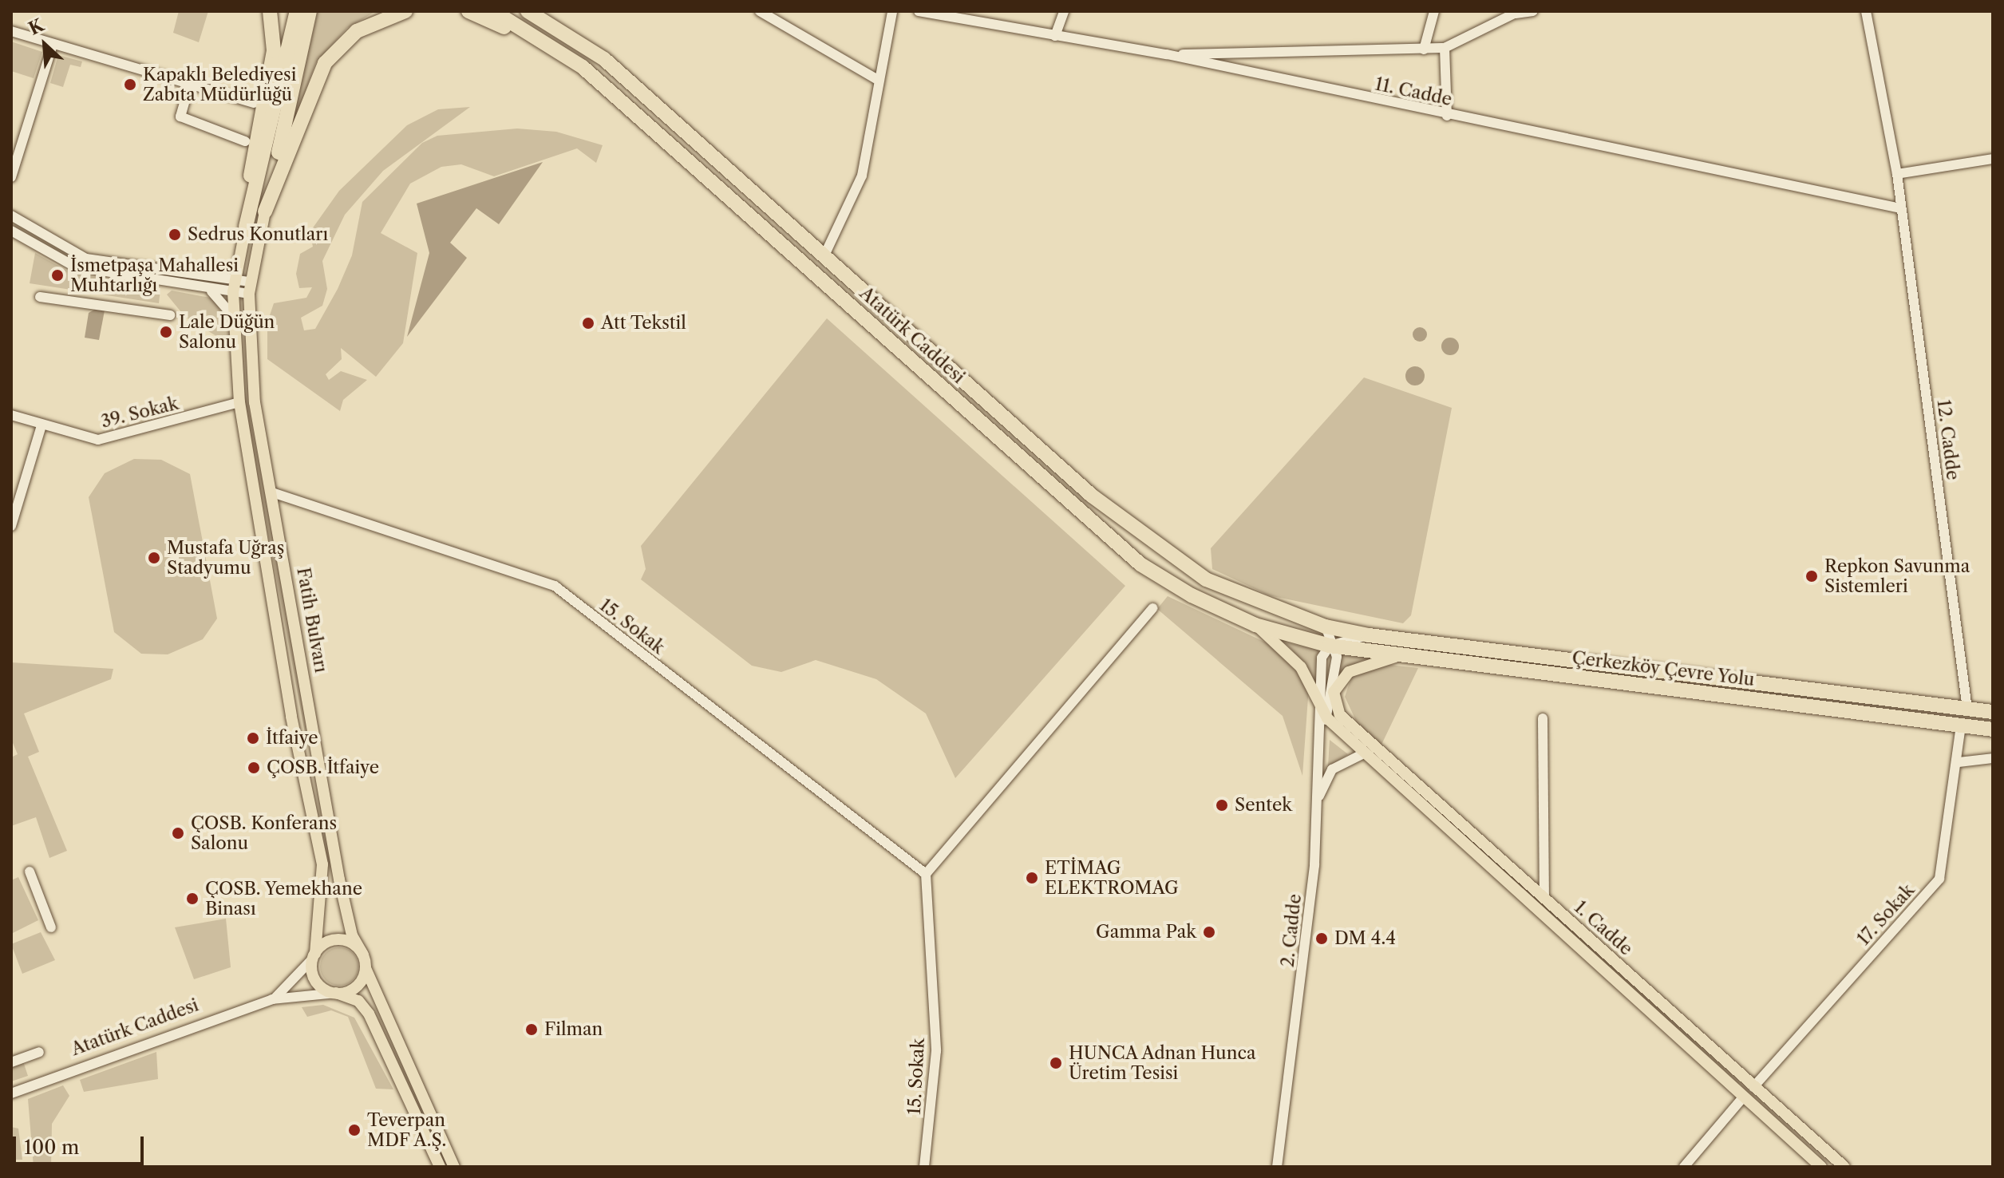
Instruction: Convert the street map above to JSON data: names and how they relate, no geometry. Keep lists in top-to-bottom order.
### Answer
{
  "streets": {
    "highway": ["Atatürk Caddesi", "Çerkezköy Çevre Yolu"],
    "main road": ["Fatih Bulvarı", "1. Cadde"],
    "street": [
      "11. Cadde",
      "39. Sokak",
      "12. Cadde",
      "15. Sokak",
      "17. Sokak",
      "2. Cadde"
    ]
  },
  "crossings": [
    ["11. Cadde", "12. Cadde"],
    ["Atatürk Caddesi", "Çerkezköy Çevre Yolu"],
    ["Atatürk Caddesi", "2. Cadde"],
    ["39. Sokak", "Fatih Bulvarı"],
    ["Fatih Bulvarı", "15. Sokak"],
    ["Çerkezköy Çevre Yolu", "17. Sokak"],
    ["Çerkezköy Çevre Yolu", "2. Cadde"],
    ["17. Sokak", "1. Cadde"]
  ],
  "places": [
    "Kapaklı Belediyesi Zabıta Müdürlüğü",
    "Sedrus Konutları",
    "İsmetpaşa Mahallesi Muhtarlığı",
    "Att Tekstil",
    "Lale Düğün Salonu",
    "Mustafa Uğraş Stadyumu",
    "Repkon Savunma Sistemleri",
    "İtfaiye",
    "ÇOSB. İtfaiye",
    "Sentek",
    "ÇOSB. Konferans Salonu",
    "ETİMAG ELEKTROMAG",
    "ÇOSB. Yemekhane Binası",
    "Gamma Pak",
    "DM 4.4",
    "Filman",
    "HUNCA Adnan Hunca Üretim Tesisi",
    "Teverpan MDF A.Ş."
  ],
  "scale_bar": "100 m",
  "north": "top left"
}
